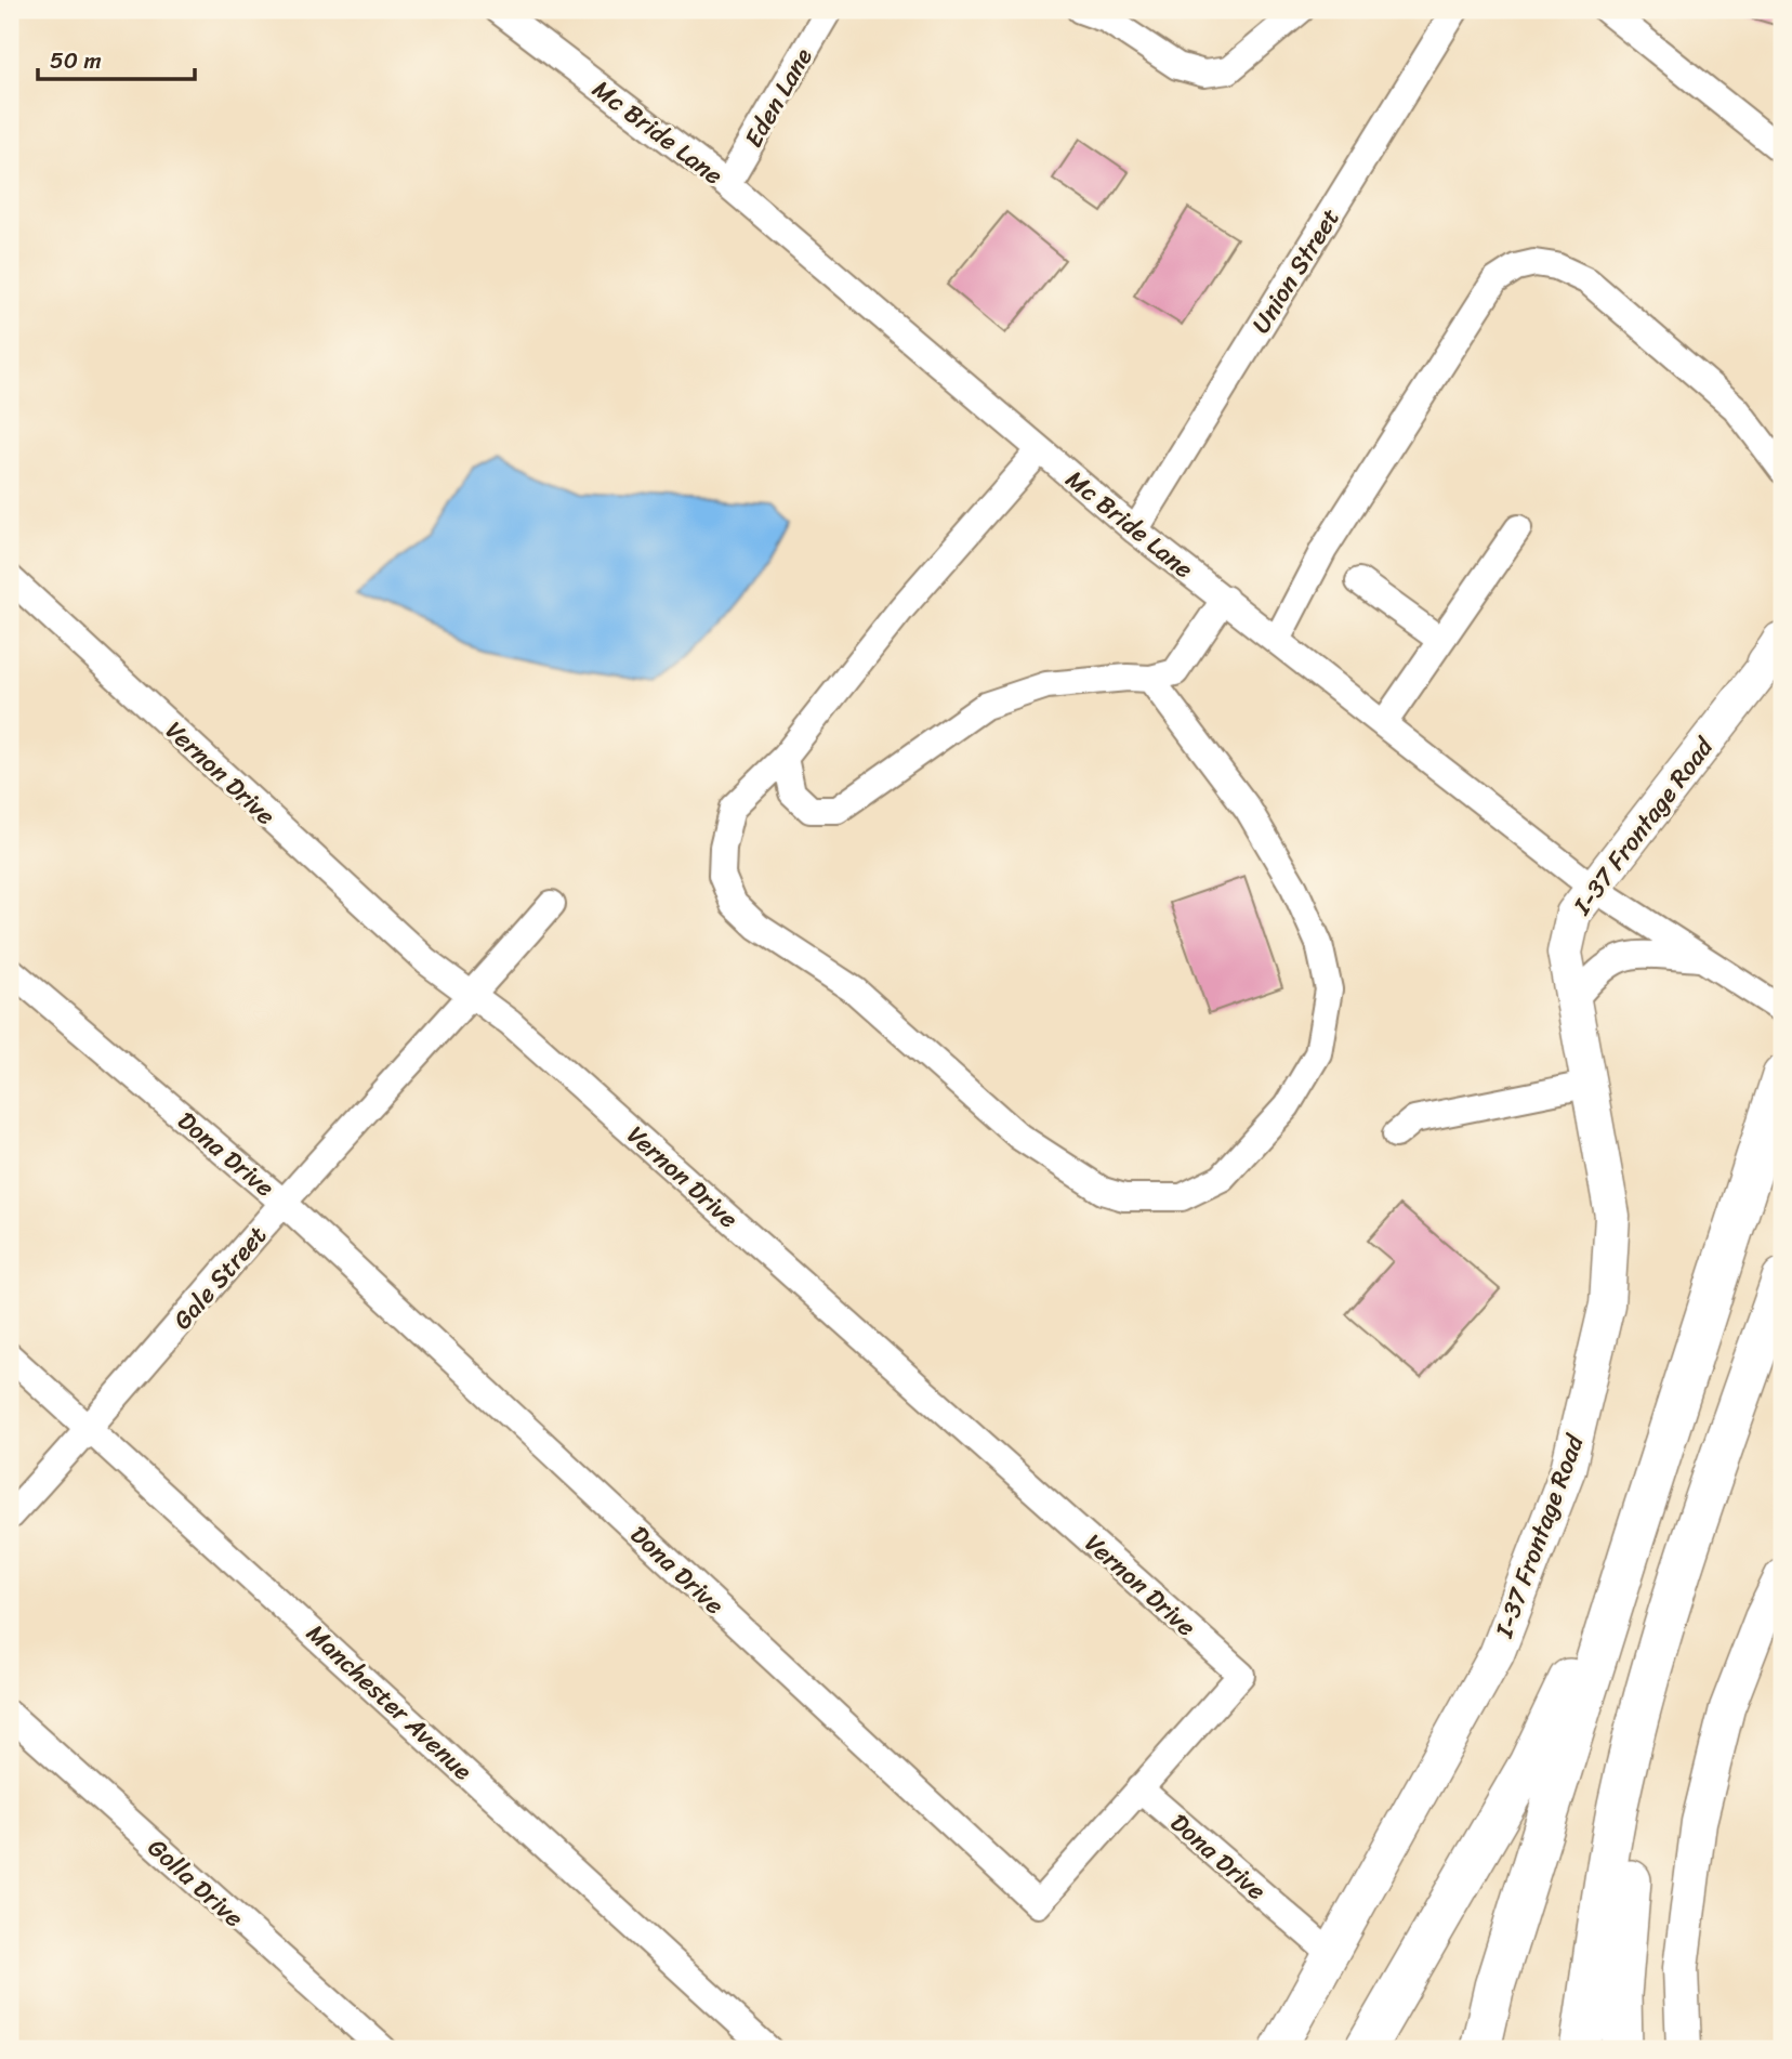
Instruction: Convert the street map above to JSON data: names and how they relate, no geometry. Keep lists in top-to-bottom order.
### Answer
{
  "streets": {
    "main road": ["I-37 Frontage Road"],
    "street": [
      "Eden Lane",
      "Mc Bride Lane",
      "Union Street",
      "Vernon Drive",
      "Dona Drive",
      "Gale Street",
      "Manchester Avenue",
      "Golla Drive"
    ]
  },
  "crossings": [
    ["Eden Lane", "Mc Bride Lane"],
    ["Mc Bride Lane", "Union Street"],
    ["Mc Bride Lane", "I-37 Frontage Road"],
    ["Vernon Drive", "Dona Drive"],
    ["Vernon Drive", "Gale Street"],
    ["I-37 Frontage Road", "Dona Drive"],
    ["Dona Drive", "Gale Street"],
    ["Gale Street", "Manchester Avenue"]
  ],
  "scale_bar": "50 m"
}
